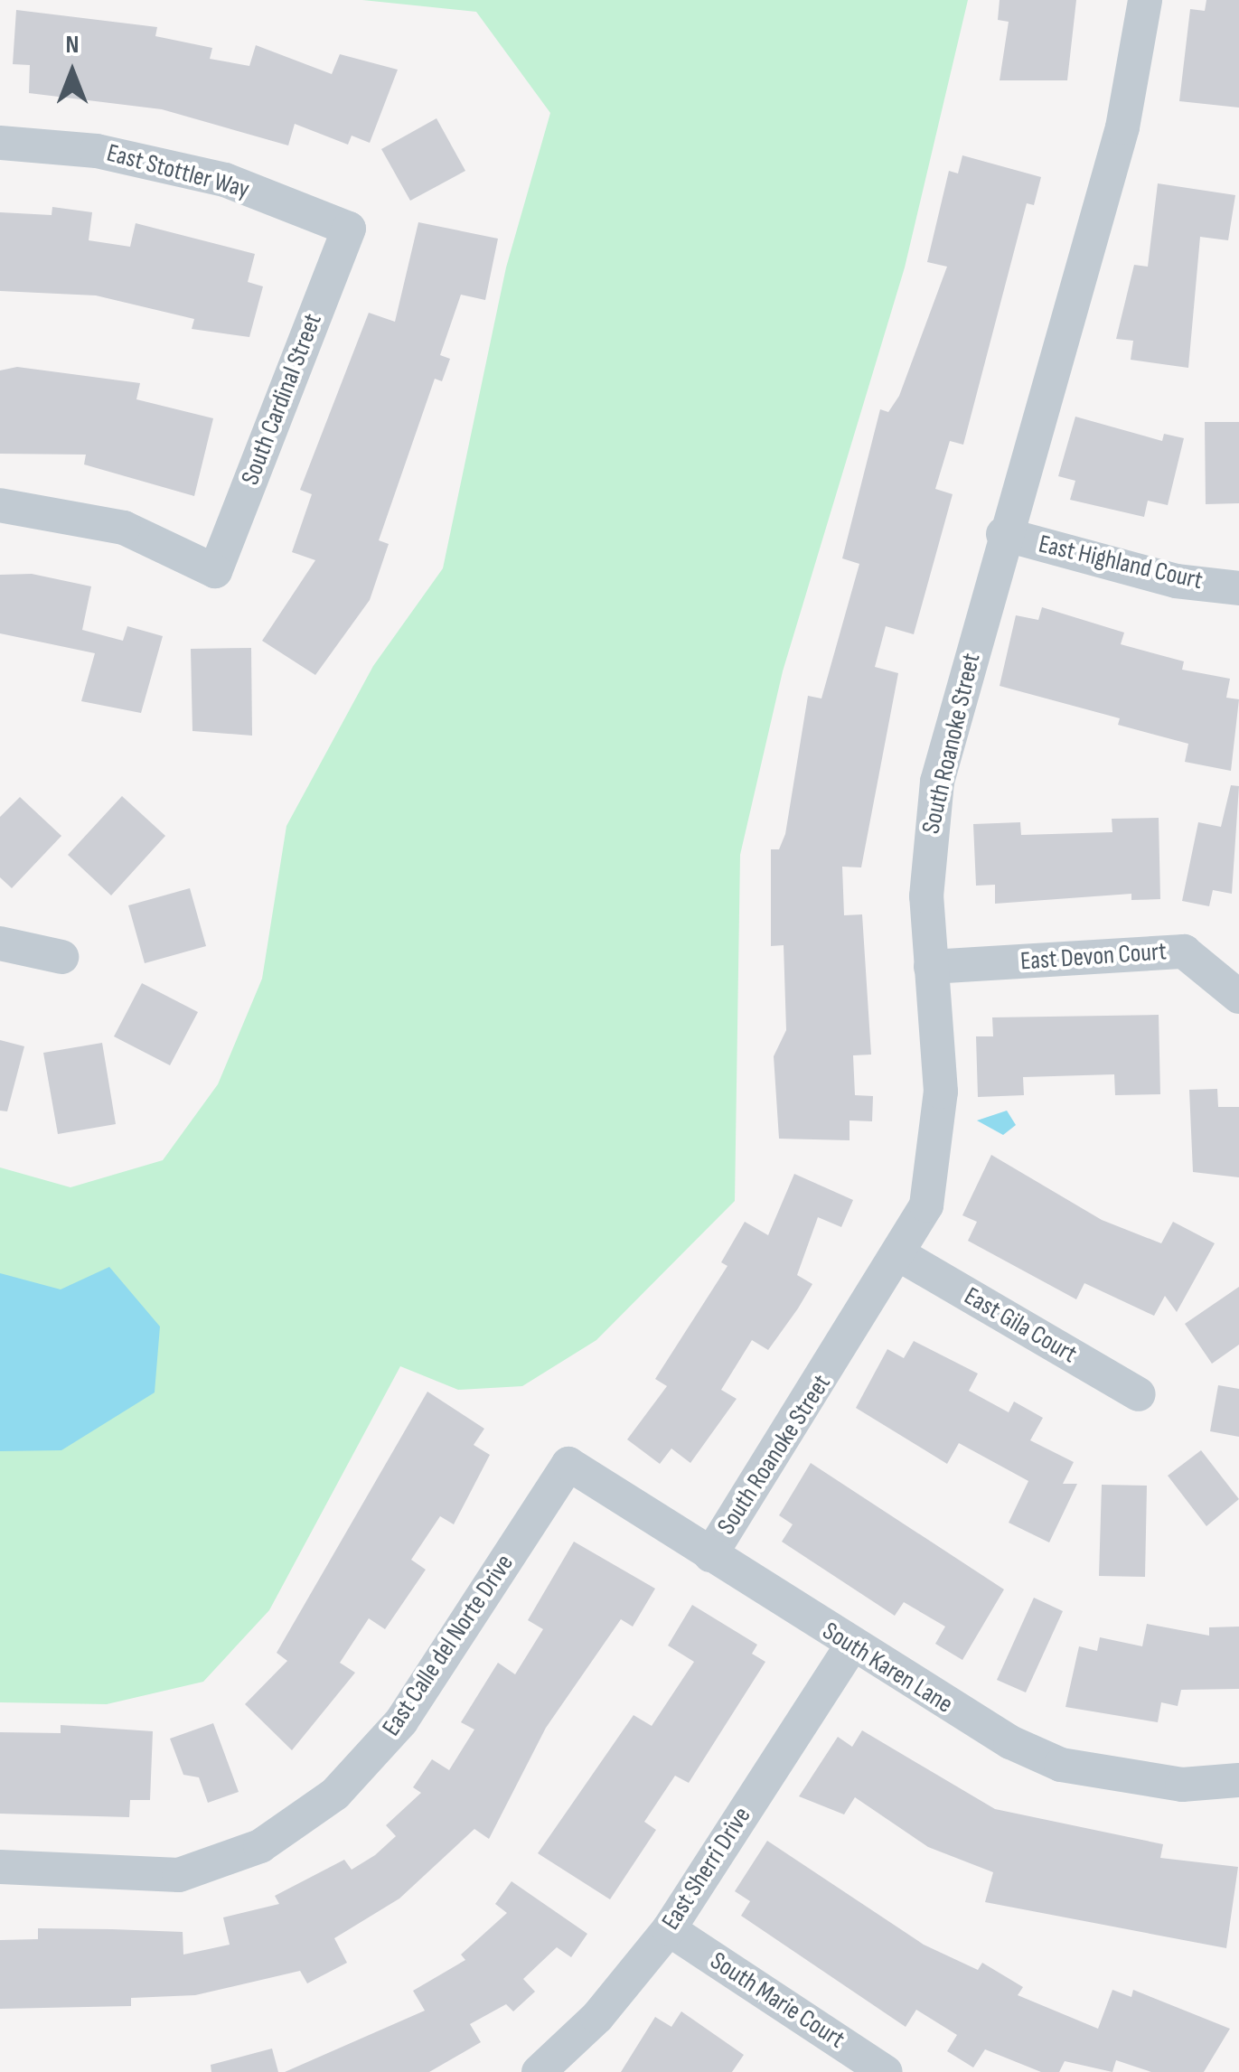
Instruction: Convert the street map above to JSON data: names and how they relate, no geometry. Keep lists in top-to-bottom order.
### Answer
{
  "streets": {
    "street": [
      "East Stottler Way",
      "South Cardinal Street",
      "East Highland Court",
      "South Roanoke Street",
      "East Devon Court",
      "East Gila Court",
      "East Calle del Norte Drive",
      "South Karen Lane",
      "East Sherri Drive",
      "South Marie Court"
    ]
  },
  "crossings": [
    ["East Stottler Way", "South Cardinal Street"],
    ["East Highland Court", "South Roanoke Street"],
    ["South Roanoke Street", "East Devon Court"],
    ["South Roanoke Street", "East Gila Court"],
    ["South Roanoke Street", "South Karen Lane"],
    ["East Calle del Norte Drive", "South Karen Lane"],
    ["South Karen Lane", "East Sherri Drive"],
    ["East Sherri Drive", "South Marie Court"]
  ],
  "north": "top"
}
